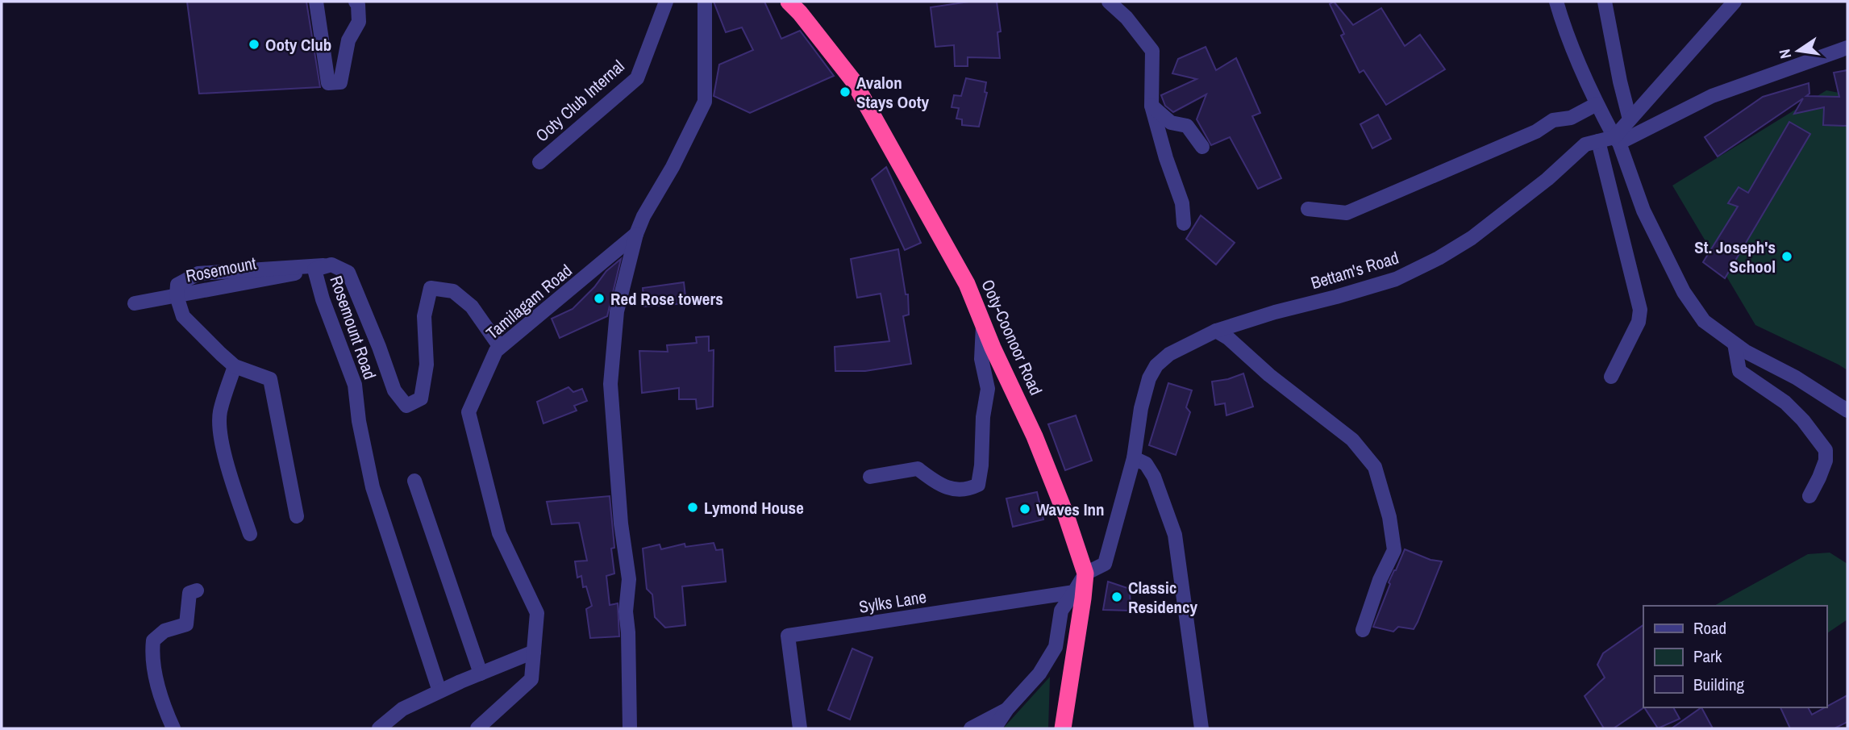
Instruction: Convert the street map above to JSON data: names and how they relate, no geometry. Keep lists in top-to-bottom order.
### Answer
{
  "streets": {
    "highway": ["Ooty-Coonoor Road"],
    "street": [
      "Ooty Club Internal",
      "Rosemount",
      "Bettam's Road",
      "Tamilagam Road",
      "Rosemount Road",
      "Sylks Lane"
    ]
  },
  "crossings": [
    ["Rosemount", "Rosemount Road"],
    ["Bettam's Road", "Ooty-Coonoor Road"],
    ["Tamilagam Road", "Rosemount Road"]
  ],
  "places": [
    "Ooty Club",
    "Avalon Stays Ooty",
    "St. Joseph's School",
    "Red Rose towers",
    "Lymond House",
    "Waves Inn",
    "Classic Residency"
  ],
  "legend": ["Road", "Park", "Building"],
  "north": "left"
}
